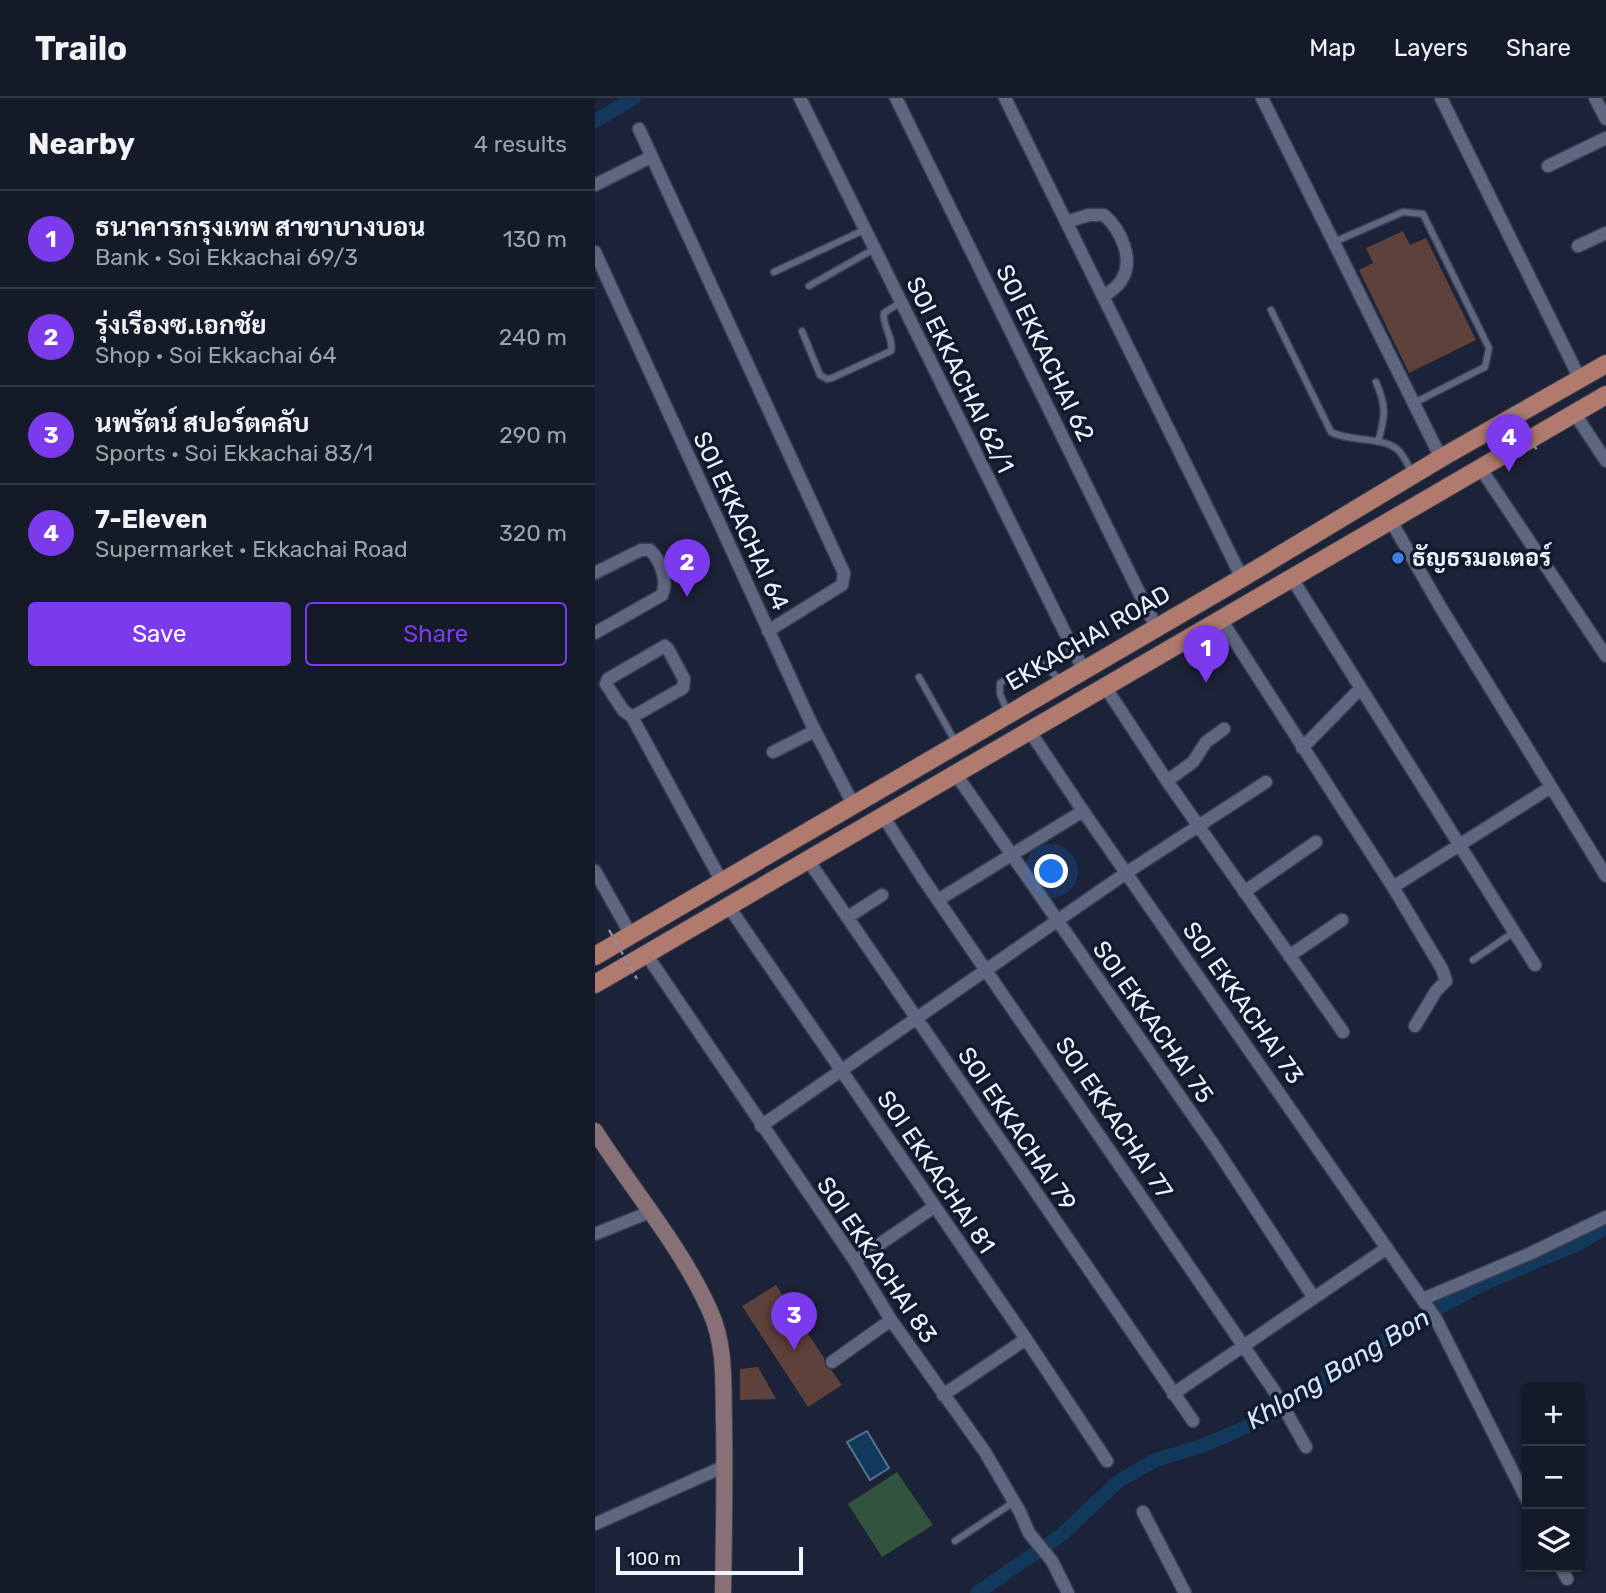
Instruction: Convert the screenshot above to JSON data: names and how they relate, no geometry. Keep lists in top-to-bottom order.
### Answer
{
  "streets": {
    "main road": ["EKKACHAI ROAD"],
    "street": [
      "SOI EKKACHAI 62",
      "SOI EKKACHAI 62/1",
      "SOI EKKACHAI 64",
      "SOI EKKACHAI 73",
      "SOI EKKACHAI 75",
      "SOI EKKACHAI 77",
      "SOI EKKACHAI 79",
      "SOI EKKACHAI 81",
      "SOI EKKACHAI 83"
    ]
  },
  "crossings": [
    ["SOI EKKACHAI 62", "EKKACHAI ROAD"],
    ["SOI EKKACHAI 62/1", "EKKACHAI ROAD"],
    ["SOI EKKACHAI 64", "EKKACHAI ROAD"],
    ["EKKACHAI ROAD", "SOI EKKACHAI 73"],
    ["EKKACHAI ROAD", "SOI EKKACHAI 75"],
    ["EKKACHAI ROAD", "SOI EKKACHAI 77"],
    ["EKKACHAI ROAD", "SOI EKKACHAI 79"],
    ["EKKACHAI ROAD", "SOI EKKACHAI 81"],
    ["EKKACHAI ROAD", "SOI EKKACHAI 83"]
  ],
  "water": ["Khlong Bang Bon"],
  "places": ["ธัญธรมอเตอร์"],
  "scale_bar": "100 m",
  "page": {
    "header": "Trailo",
    "nav": ["Map", "Layers", "Share"],
    "heading": ["Nearby", "4 results"],
    "list": [
      {
        "mark": "1",
        "name": "ธนาคารกรุงเทพ สาขาบางบอน",
        "note": "Bank · Soi Ekkachai 69/3",
        "value": "130 m"
      },
      {
        "mark": "2",
        "name": "รุ่งเรืองซ.เอกชัย",
        "note": "Shop · Soi Ekkachai 64",
        "value": "240 m"
      },
      {
        "mark": "3",
        "name": "นพรัตน์ สปอร์ตคลับ",
        "note": "Sports · Soi Ekkachai 83/1",
        "value": "290 m"
      },
      {
        "mark": "4",
        "name": "7-Eleven",
        "note": "Supermarket · Ekkachai Road",
        "value": "320 m"
      }
    ],
    "pins": [
      "4",
      "2",
      "1",
      "3"
    ],
    "buttons": ["Save", "Share"],
    "map_buttons": ["+", "−"],
    "scale": "100 m"
  }
}
